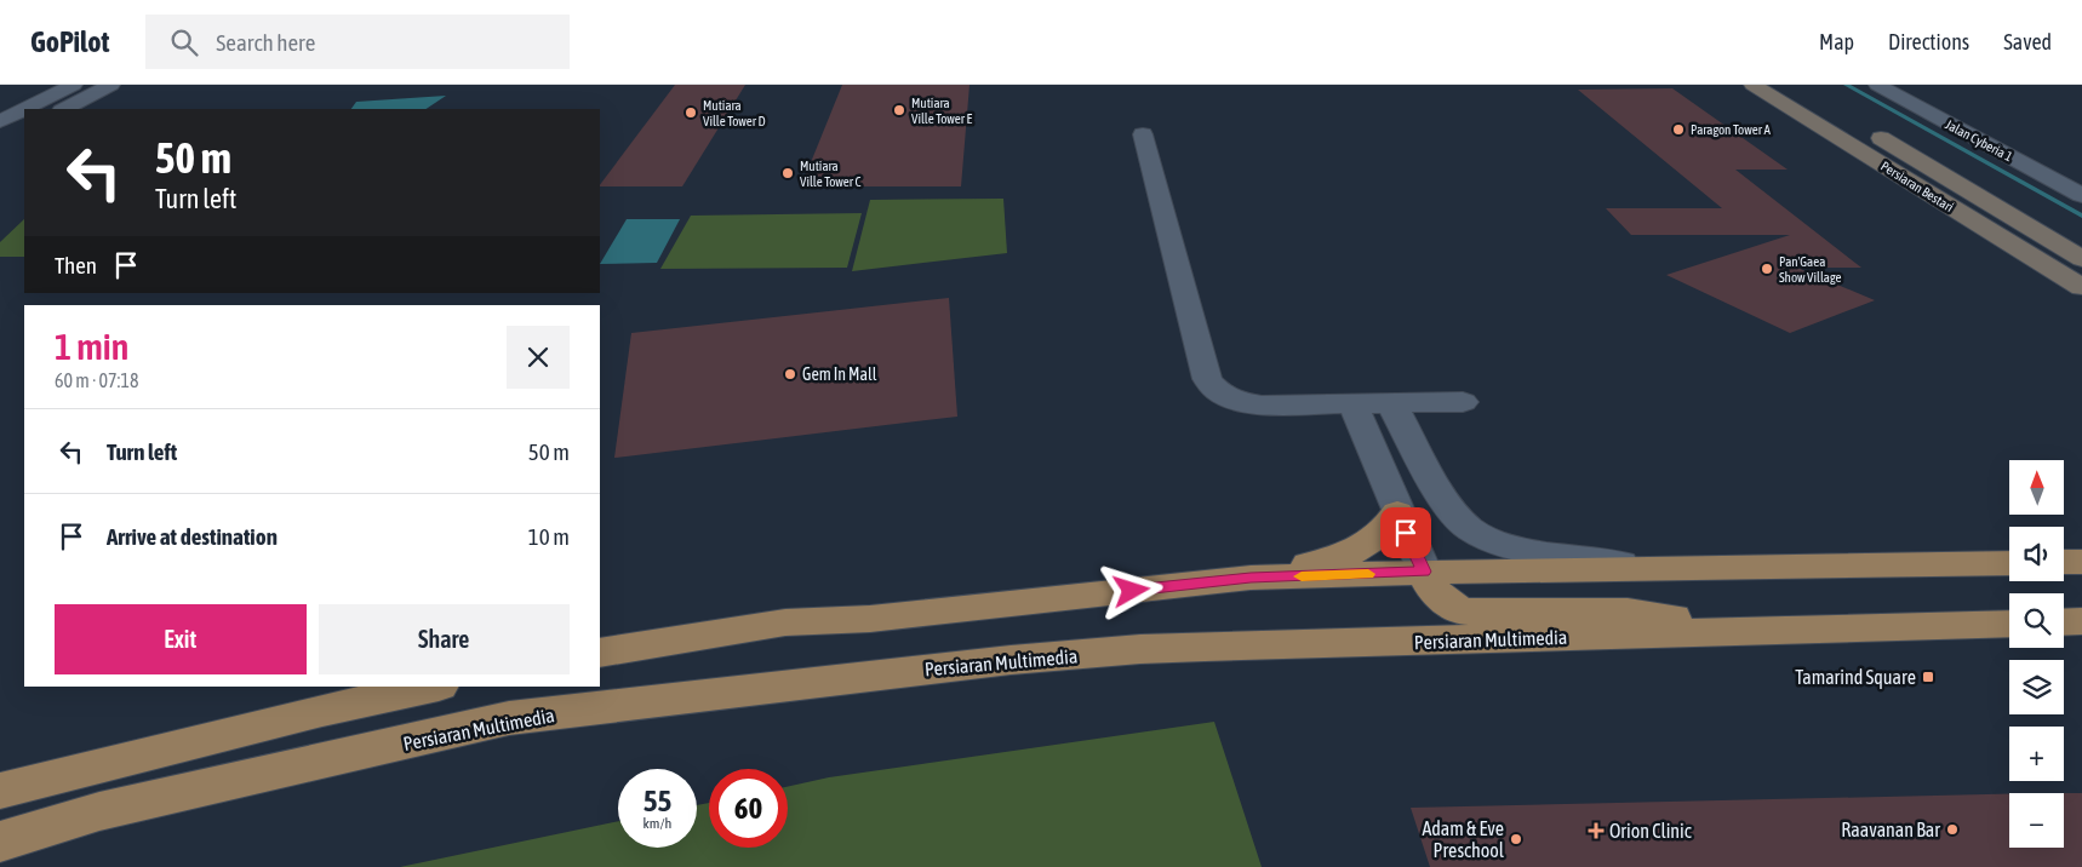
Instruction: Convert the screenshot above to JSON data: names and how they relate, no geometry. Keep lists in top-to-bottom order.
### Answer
{
  "streets": {
    "main road": ["Persiaran Bestari", "Persiaran Multimedia"],
    "street": ["Jalan Cyberia 1"]
  },
  "places": {
    "other": [
      "Mutiara Ville Tower E",
      "Mutiara Ville Tower D",
      "Paragon Tower A",
      "Mutiara Ville Tower C",
      "Pan'Gaea Show Village",
      "Gem In Mall",
      "Raavanan Bar",
      "Adam & Eve Preschool"
    ],
    "transit": ["Tamarind Square"],
    "health": ["Orion Clinic"]
  },
  "north": "top",
  "page": {
    "header": "GoPilot",
    "search": "Search here",
    "nav": ["Map", "Directions", "Saved"],
    "turn": ["50 m", "Turn left"],
    "then": "Then",
    "heading": ["1 min", "60 m · 07:18"],
    "list": [
      {
        "name": "Turn left",
        "value": "50 m"
      },
      {
        "name": "Arrive at destination",
        "value": "10 m"
      }
    ],
    "map_buttons": ["+", "−"],
    "buttons": ["Exit", "Share"],
    "speed": "55 km/h",
    "limit": "60"
  }
}
